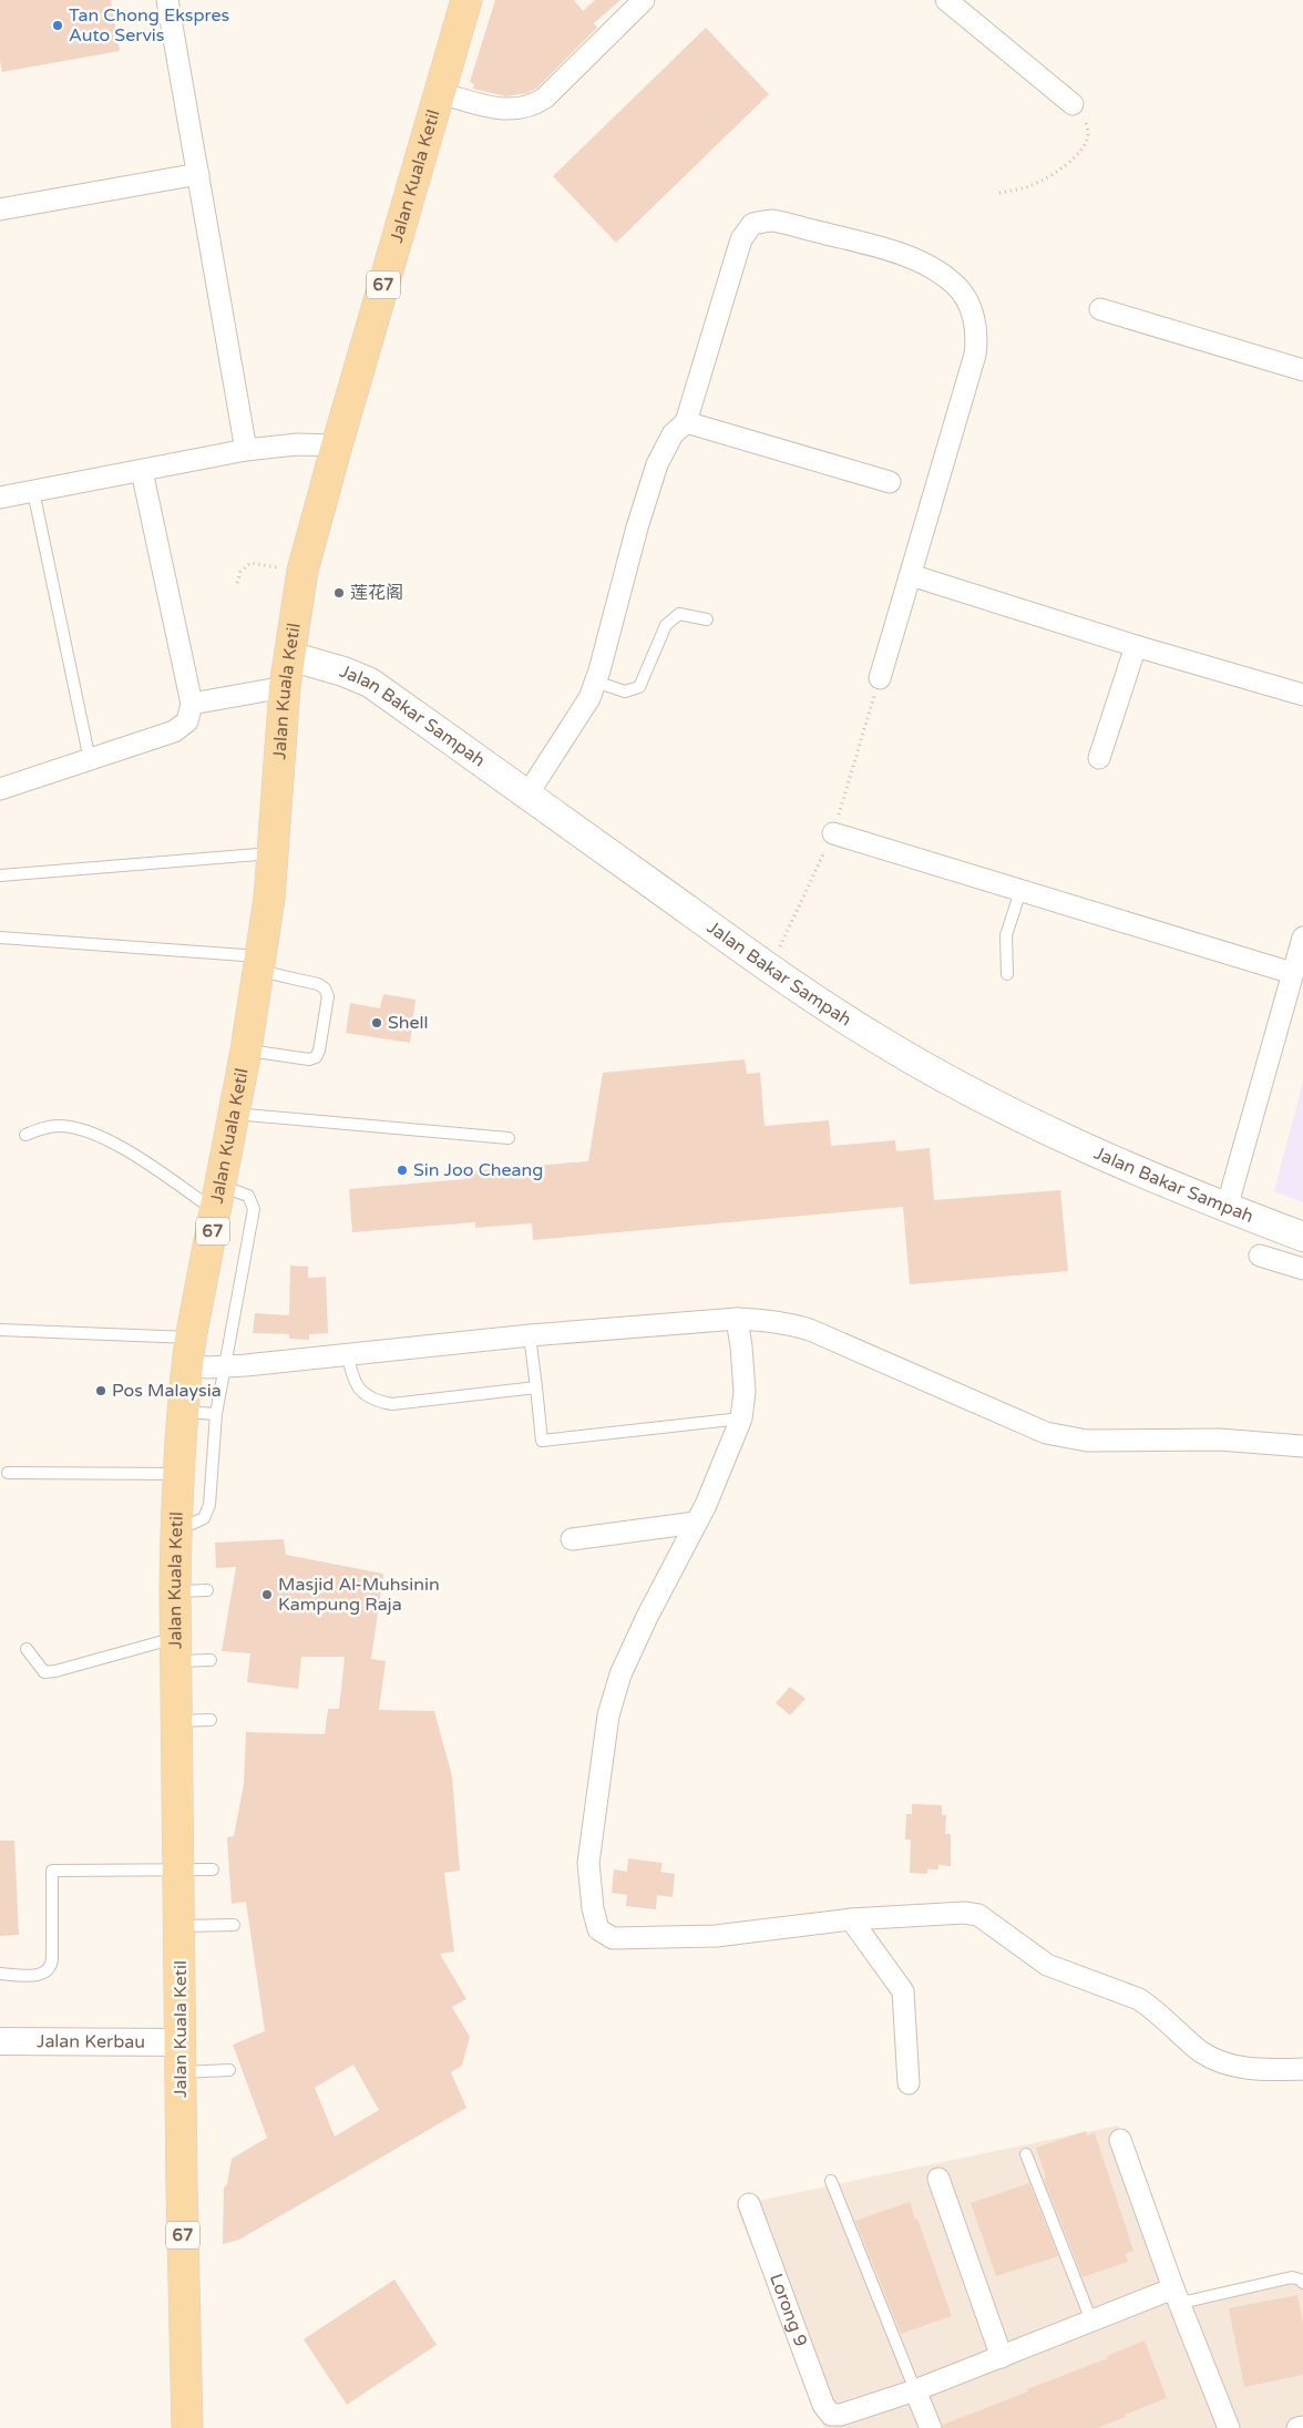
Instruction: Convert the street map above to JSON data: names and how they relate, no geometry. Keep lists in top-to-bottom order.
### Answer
{
  "streets": {
    "main road": ["Jalan Kuala Ketil", "67", "Jalan Bakar Sampah"],
    "street": ["Jalan Kerbau", "Lorong 9"]
  },
  "crossings": [
    ["Jalan Kuala Ketil", "Jalan Bakar Sampah"],
    ["Jalan Kuala Ketil", "Jalan Kerbau"]
  ],
  "places": [
    "Tan Chong Ekspres Auto Servis",
    "莲花阁",
    "Shell",
    "Sin Joo Cheang",
    "Pos Malaysia",
    "Masjid Al-Muhsinin Kampung Raja"
  ]
}
